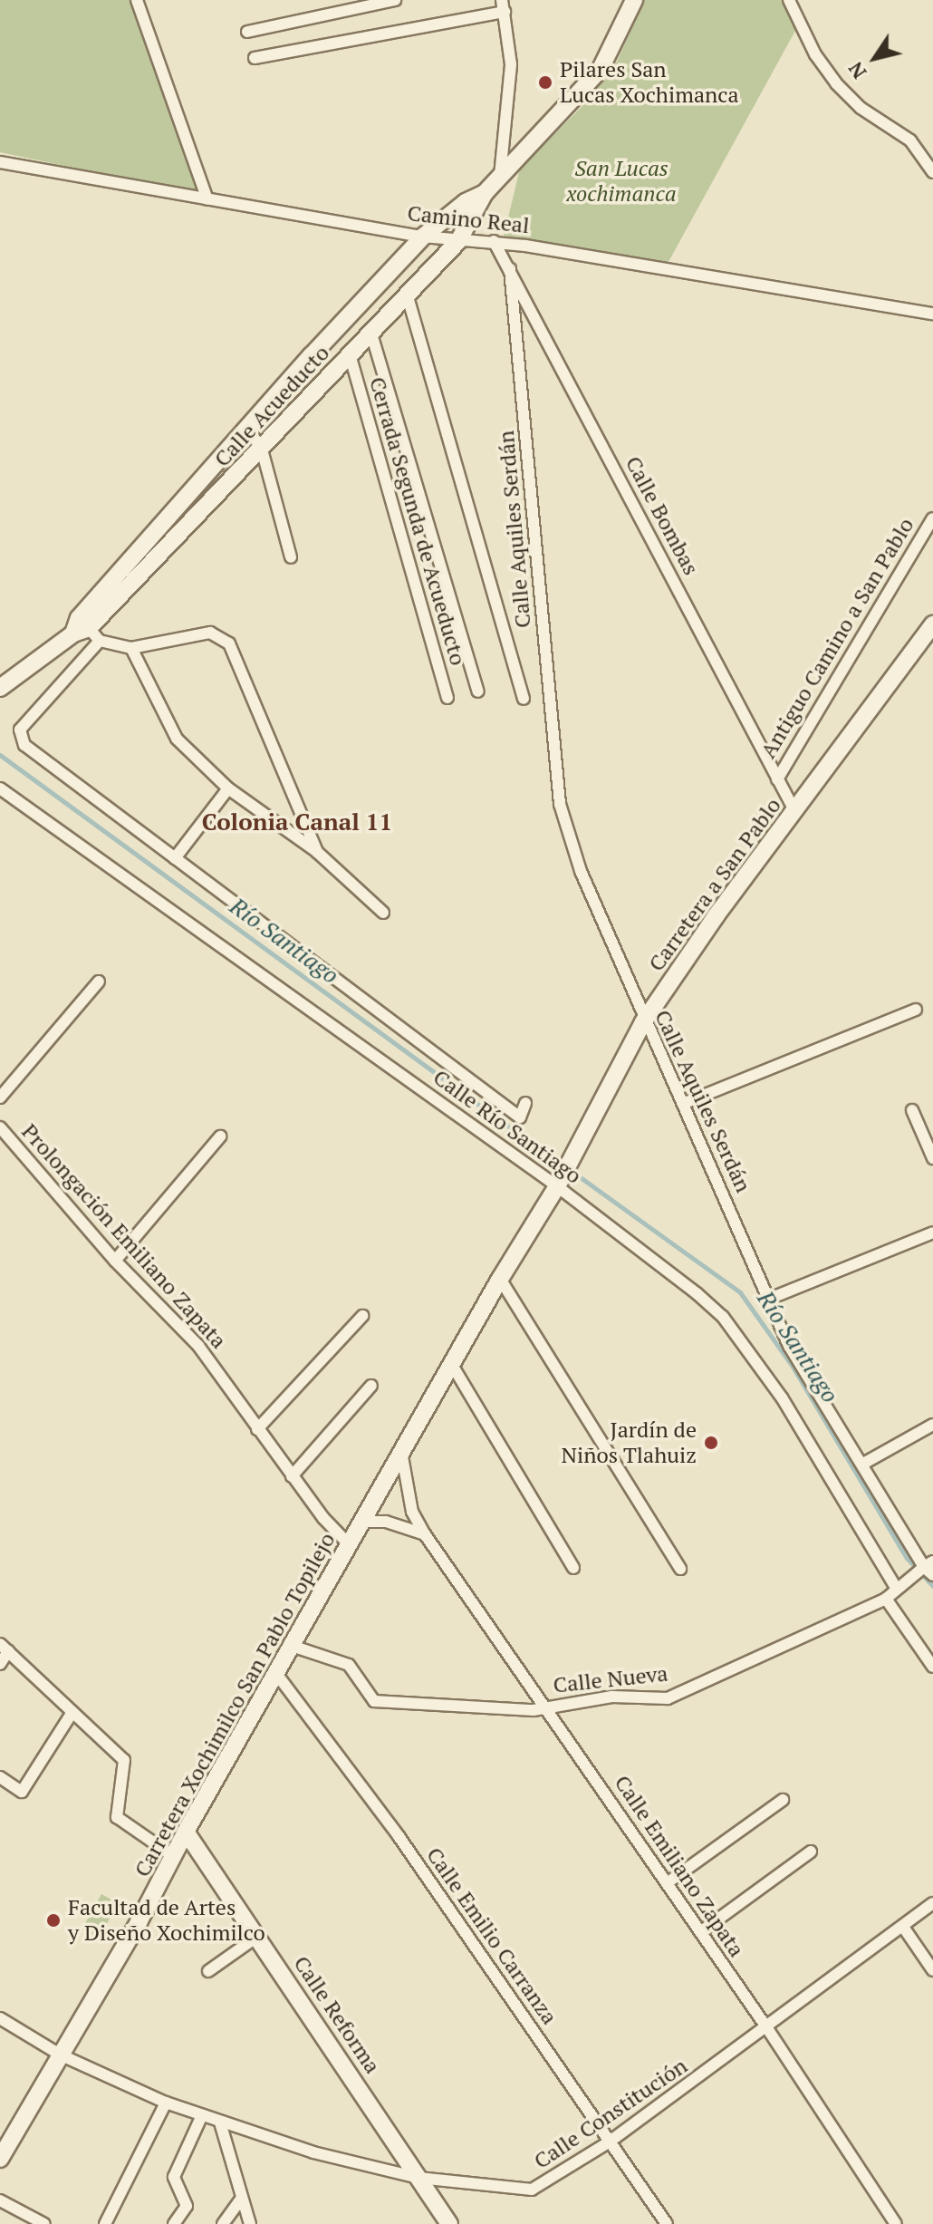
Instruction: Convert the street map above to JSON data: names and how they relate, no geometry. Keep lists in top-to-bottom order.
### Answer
{
  "streets": {
    "street": [
      "Camino Real",
      "Calle Acueducto",
      "Calle Bombas",
      "Cerrada Segunda de Acueducto",
      "Calle Aquiles Serdán",
      "Antiguo Camino a San Pablo",
      "Carretera a San Pablo",
      "Calle Río Santiago",
      "Prolongación Emiliano Zapata",
      "Calle Nueva",
      "Carretera Xochimilco San Pablo Topilejo",
      "Calle Emiliano Zapata",
      "Calle Emilio Carranza",
      "Calle Reforma",
      "Calle Constitución"
    ]
  },
  "crossings": [
    ["Camino Real", "Calle Acueducto"],
    ["Camino Real", "Calle Bombas"],
    ["Calle Acueducto", "Cerrada Segunda de Acueducto"],
    ["Calle Bombas", "Calle Aquiles Serdán"],
    ["Calle Bombas", "Antiguo Camino a San Pablo"],
    ["Calle Bombas", "Carretera a San Pablo"],
    ["Calle Aquiles Serdán", "Carretera a San Pablo"],
    ["Calle Aquiles Serdán", "Calle Nueva"],
    ["Carretera a San Pablo", "Calle Río Santiago"],
    ["Calle Río Santiago", "Calle Nueva"],
    ["Prolongación Emiliano Zapata", "Carretera Xochimilco San Pablo Topilejo"],
    ["Calle Nueva", "Carretera Xochimilco San Pablo Topilejo"],
    ["Calle Nueva", "Calle Emiliano Zapata"],
    ["Carretera Xochimilco San Pablo Topilejo", "Calle Emiliano Zapata"],
    ["Carretera Xochimilco San Pablo Topilejo", "Calle Emilio Carranza"],
    ["Carretera Xochimilco San Pablo Topilejo", "Calle Reforma"],
    ["Carretera Xochimilco San Pablo Topilejo", "Calle Constitución"],
    ["Calle Emiliano Zapata", "Calle Constitución"],
    ["Calle Emilio Carranza", "Calle Constitución"],
    ["Calle Reforma", "Calle Constitución"]
  ],
  "districts": ["Colonia Canal 11"],
  "water": ["Río Santiago"],
  "parks": ["San Lucas xochimanca"],
  "places": ["Pilares San Lucas Xochimanca", "Jardín de Niños Tlahuiz", "Facultad de Artes y Diseño Xochimilco"],
  "north": "bottom left"
}
